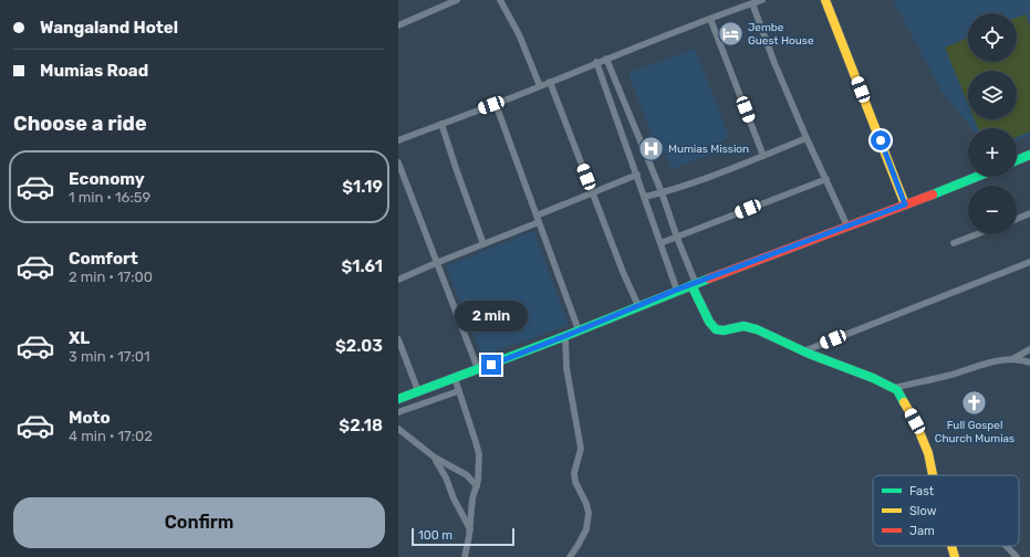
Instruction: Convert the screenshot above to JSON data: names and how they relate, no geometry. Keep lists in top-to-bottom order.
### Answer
{
  "places": {
    "hotel": ["Jembe Guest House"],
    "hospital": ["Mumias Mission"],
    "church": ["Full Gospel Church Mumias"]
  },
  "legend": ["Fast", "Slow", "Jam"],
  "scale_bar": "100 m",
  "page": {
    "banner": ["Wangaland Hotel", "Mumias Road"],
    "map_buttons": ["+", "−"],
    "heading": "Choose a ride",
    "list": [
      {
        "name": "Economy",
        "note": "1 min · 16:59",
        "value": "$1.19"
      },
      {
        "name": "Comfort",
        "note": "2 min · 17:00",
        "value": "$1.61"
      },
      {
        "name": "XL",
        "note": "3 min · 17:01",
        "value": "$2.03"
      },
      {
        "name": "Moto",
        "note": "4 min · 17:02",
        "value": "$2.18"
      }
    ],
    "bubble": "2 min",
    "buttons": "Confirm",
    "scale": "100 m"
  }
}
